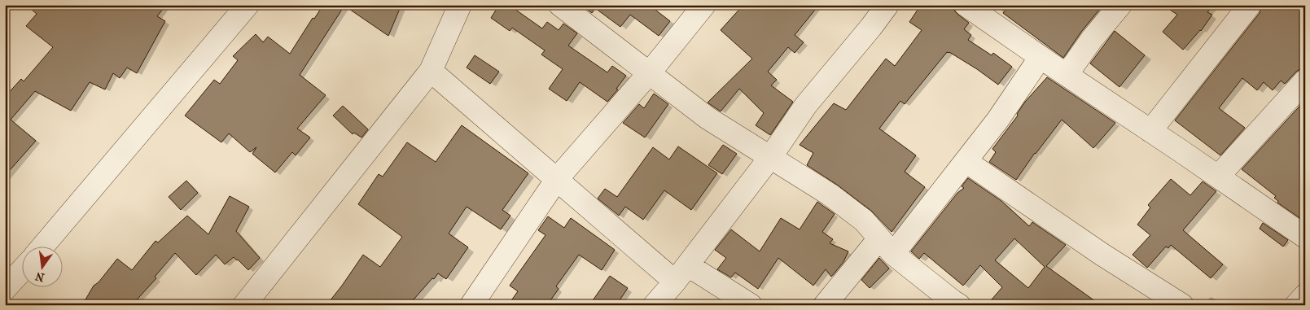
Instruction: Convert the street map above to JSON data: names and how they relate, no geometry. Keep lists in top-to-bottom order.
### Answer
{
  "north": "bottom"
}
